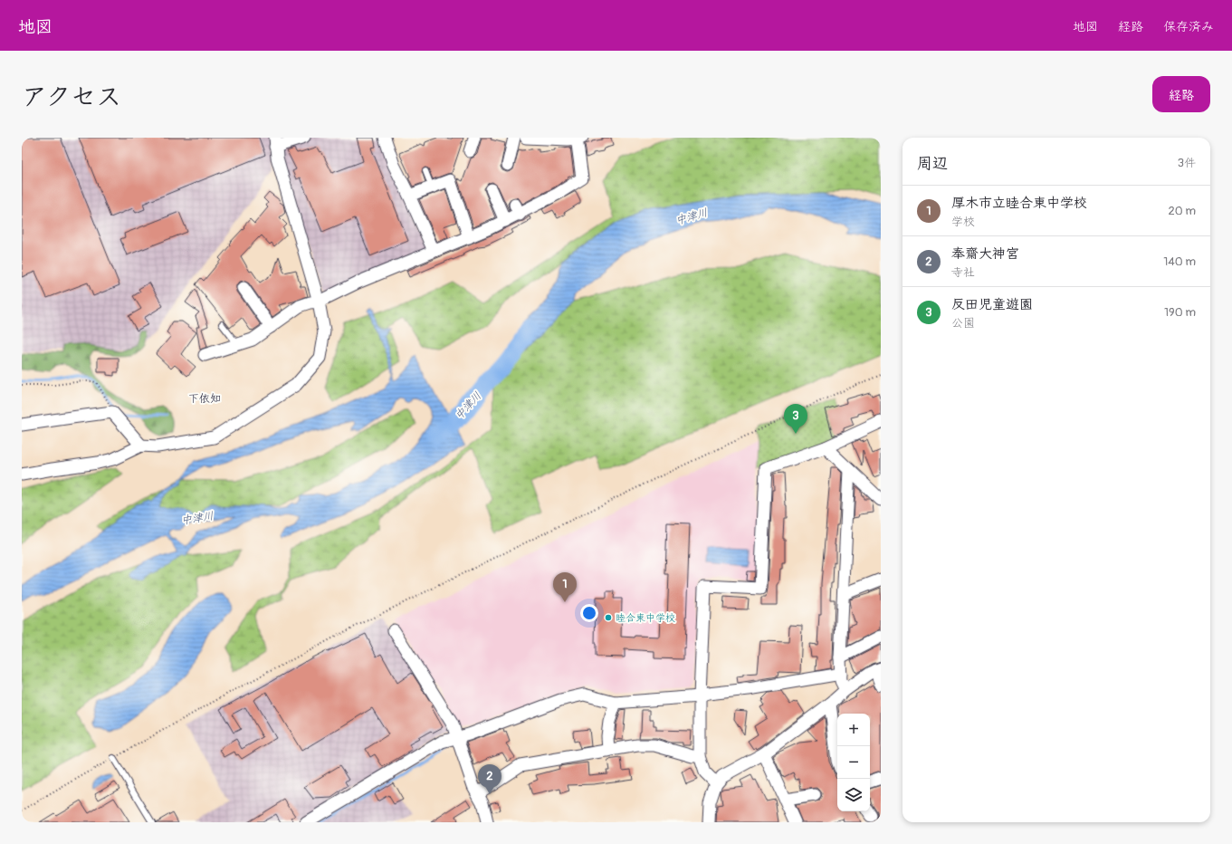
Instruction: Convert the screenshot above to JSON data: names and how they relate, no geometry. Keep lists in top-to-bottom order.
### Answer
{
  "districts": ["下依知"],
  "water": ["中津川"],
  "places": ["睦合東中学校"],
  "page": {
    "header": "地図",
    "nav": ["地図", "経路", "保存済み"],
    "title": "アクセス",
    "buttons": "経路",
    "heading": ["周辺", "3件"],
    "list": [
      {
        "mark": "1",
        "name": "厚木市立睦合東中学校",
        "note": "学校",
        "value": "20 m"
      },
      {
        "mark": "2",
        "name": "奉齋大神宮",
        "note": "寺社",
        "value": "140 m"
      },
      {
        "mark": "3",
        "name": "反田児童遊園",
        "note": "公園",
        "value": "190 m"
      }
    ],
    "pins": ["3", "1", "2"],
    "map_buttons": ["+", "−"]
  }
}
